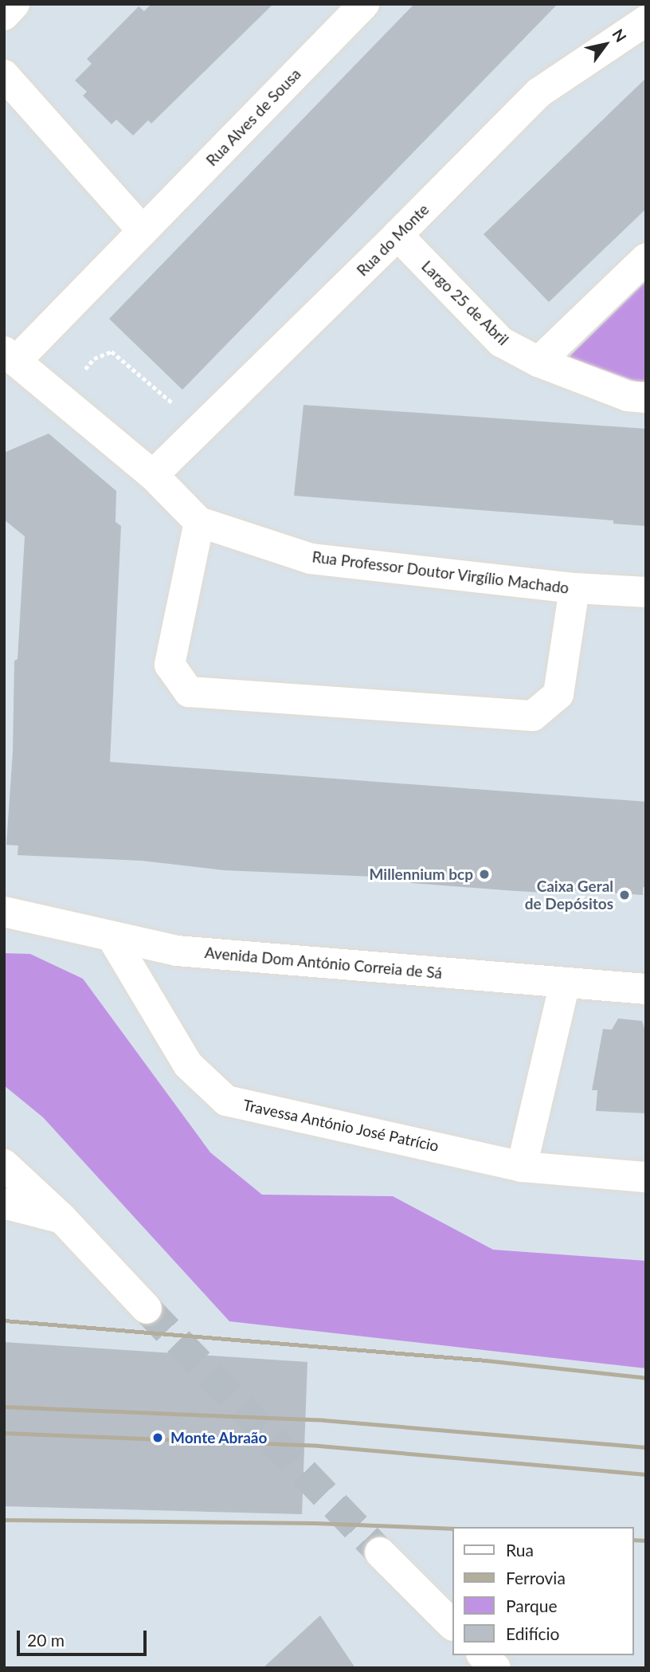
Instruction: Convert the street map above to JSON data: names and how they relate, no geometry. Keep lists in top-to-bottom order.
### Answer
{
  "streets": {
    "street": [
      "Rua Alves de Sousa",
      "Rua do Monte",
      "Largo 25 de Abril",
      "Rua Professor Doutor Virgílio Machado",
      "Avenida Dom António Correia de Sá",
      "Travessa António José Patrício"
    ]
  },
  "crossings": [
    ["Rua Alves de Sousa", "Rua Professor Doutor Virgílio Machado"],
    ["Rua do Monte", "Largo 25 de Abril"],
    ["Rua do Monte", "Rua Professor Doutor Virgílio Machado"],
    ["Avenida Dom António Correia de Sá", "Travessa António José Patrício"]
  ],
  "places": ["Millennium bcp", "Caixa Geral de Depósitos", "Monte Abraão"],
  "legend": [
    "Rua",
    "Ferrovia",
    "Parque",
    "Edifício"
  ],
  "scale_bar": "20 m",
  "north": "top right"
}
